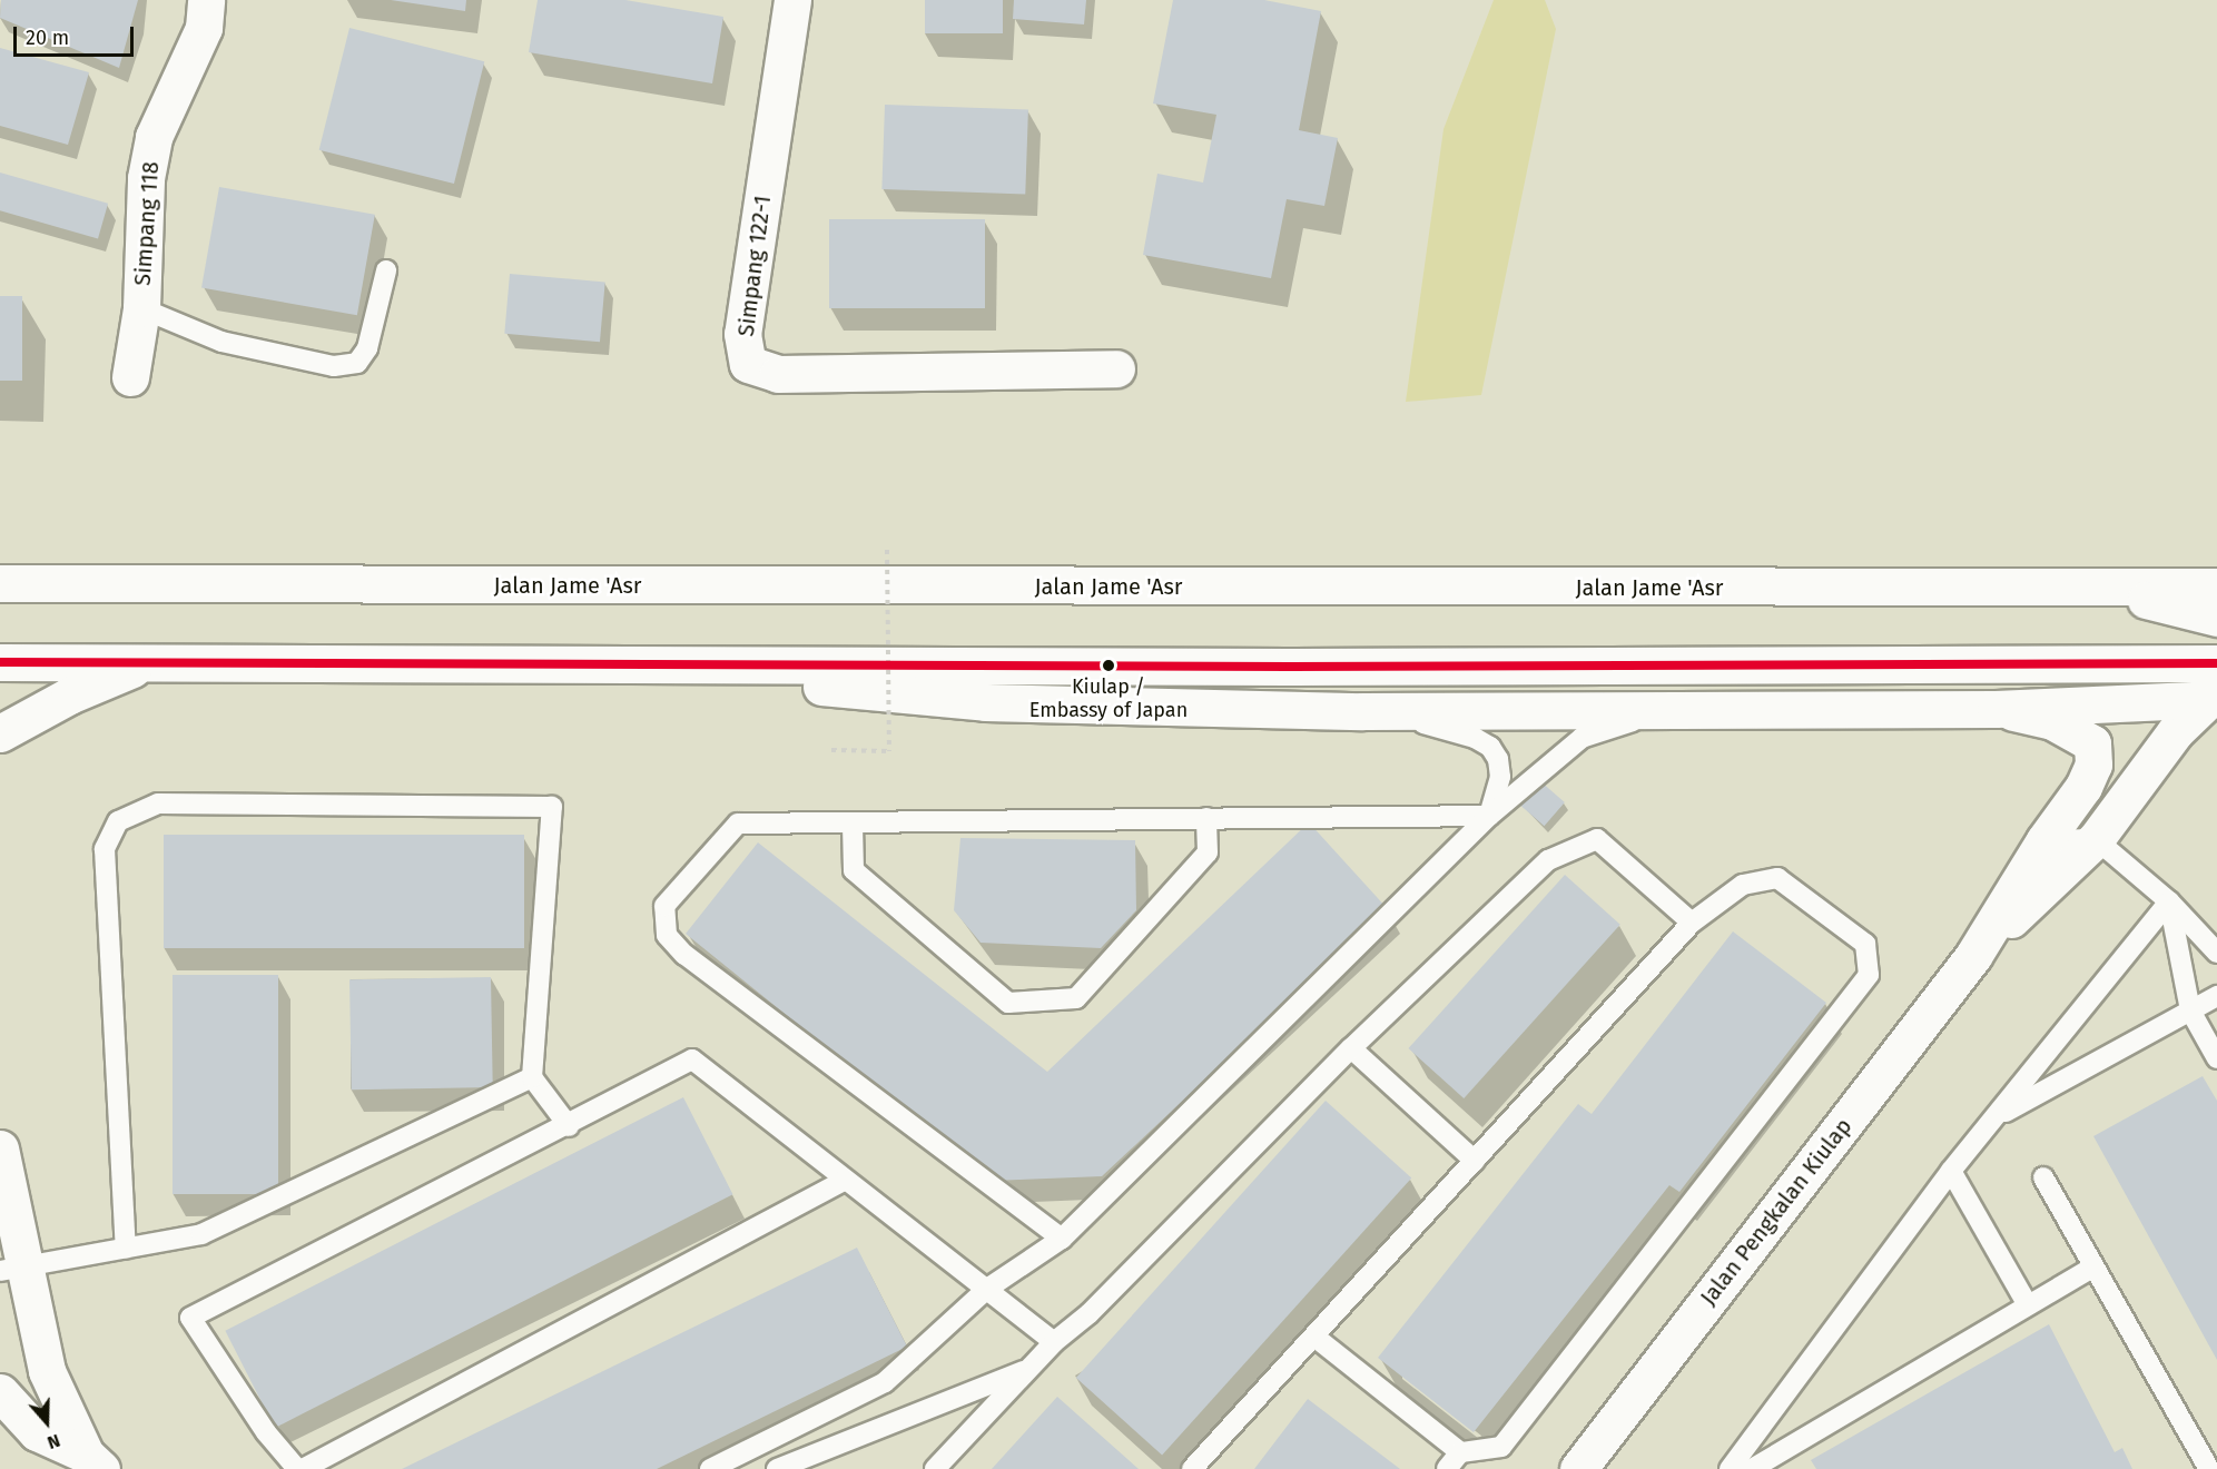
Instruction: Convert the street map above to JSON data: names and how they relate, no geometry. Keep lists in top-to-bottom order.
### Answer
{
  "streets": {
    "main road": [
      "Simpang 118",
      "Simpang 122-1",
      "Jalan Jame 'Asr",
      "Jalan Pengkalan Kiulap"
    ]
  },
  "places": ["Kiulap / Embassy of Japan"],
  "scale_bar": "20 m",
  "north": "bottom"
}
